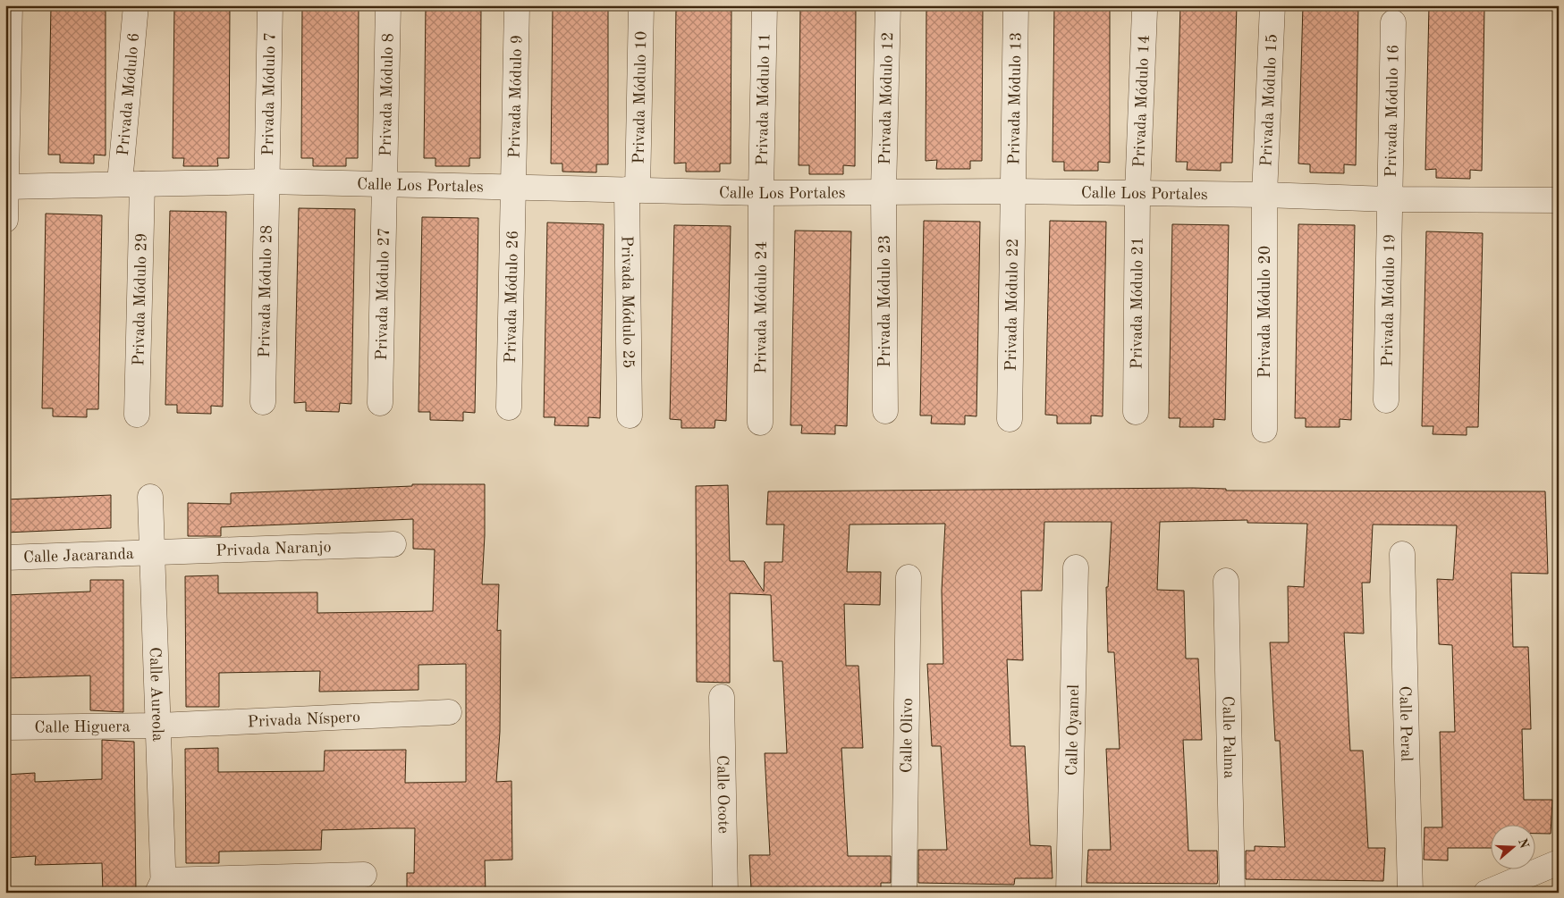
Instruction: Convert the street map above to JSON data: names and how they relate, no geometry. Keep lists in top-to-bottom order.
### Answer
{
  "streets": {
    "street": [
      "Privada Módulo 6",
      "Privada Módulo 7",
      "Privada Módulo 8",
      "Privada Módulo 9",
      "Privada Módulo 10",
      "Privada Módulo 12",
      "Privada Módulo 13",
      "Privada Módulo 11",
      "Privada Módulo 15",
      "Privada Módulo 14",
      "Privada Módulo 16",
      "Calle Los Portales",
      "Privada Módulo 28",
      "Privada Módulo 27",
      "Privada Módulo 26",
      "Privada Módulo 29",
      "Privada Módulo 19",
      "Privada Módulo 23",
      "Privada Módulo 25",
      "Privada Módulo 21",
      "Privada Módulo 22",
      "Privada Módulo 24",
      "Privada Módulo 20",
      "Privada Naranjo",
      "Calle Jacaranda",
      "Calle Aureola",
      "Privada Níspero",
      "Calle Peral",
      "Calle Higuera",
      "Calle Oyamel",
      "Calle Olivo",
      "Calle Palma",
      "Calle Ocote"
    ]
  },
  "crossings": [
    ["Privada Módulo 6", "Calle Los Portales"],
    ["Privada Módulo 6", "Privada Módulo 29"],
    ["Privada Módulo 7", "Calle Los Portales"],
    ["Privada Módulo 7", "Privada Módulo 28"],
    ["Privada Módulo 8", "Calle Los Portales"],
    ["Privada Módulo 8", "Privada Módulo 27"],
    ["Privada Módulo 9", "Calle Los Portales"],
    ["Privada Módulo 9", "Privada Módulo 26"],
    ["Privada Módulo 10", "Calle Los Portales"],
    ["Privada Módulo 10", "Privada Módulo 25"],
    ["Privada Módulo 12", "Calle Los Portales"],
    ["Privada Módulo 12", "Privada Módulo 23"],
    ["Privada Módulo 13", "Calle Los Portales"],
    ["Privada Módulo 13", "Privada Módulo 22"],
    ["Privada Módulo 11", "Calle Los Portales"],
    ["Privada Módulo 11", "Privada Módulo 24"],
    ["Privada Módulo 15", "Calle Los Portales"],
    ["Privada Módulo 15", "Privada Módulo 20"],
    ["Privada Módulo 14", "Calle Los Portales"],
    ["Privada Módulo 14", "Privada Módulo 21"],
    ["Privada Módulo 16", "Calle Los Portales"],
    ["Privada Módulo 16", "Privada Módulo 19"],
    ["Calle Los Portales", "Privada Módulo 28"],
    ["Calle Los Portales", "Privada Módulo 27"],
    ["Calle Los Portales", "Privada Módulo 26"],
    ["Calle Los Portales", "Privada Módulo 29"],
    ["Calle Los Portales", "Privada Módulo 19"],
    ["Calle Los Portales", "Privada Módulo 23"],
    ["Calle Los Portales", "Privada Módulo 25"],
    ["Calle Los Portales", "Privada Módulo 21"],
    ["Calle Los Portales", "Privada Módulo 22"],
    ["Calle Los Portales", "Privada Módulo 24"],
    ["Calle Los Portales", "Privada Módulo 20"],
    ["Privada Naranjo", "Calle Jacaranda"],
    ["Privada Naranjo", "Calle Aureola"],
    ["Calle Jacaranda", "Calle Aureola"],
    ["Calle Aureola", "Privada Níspero"],
    ["Calle Aureola", "Calle Higuera"],
    ["Privada Níspero", "Calle Higuera"]
  ],
  "north": "right"
}
